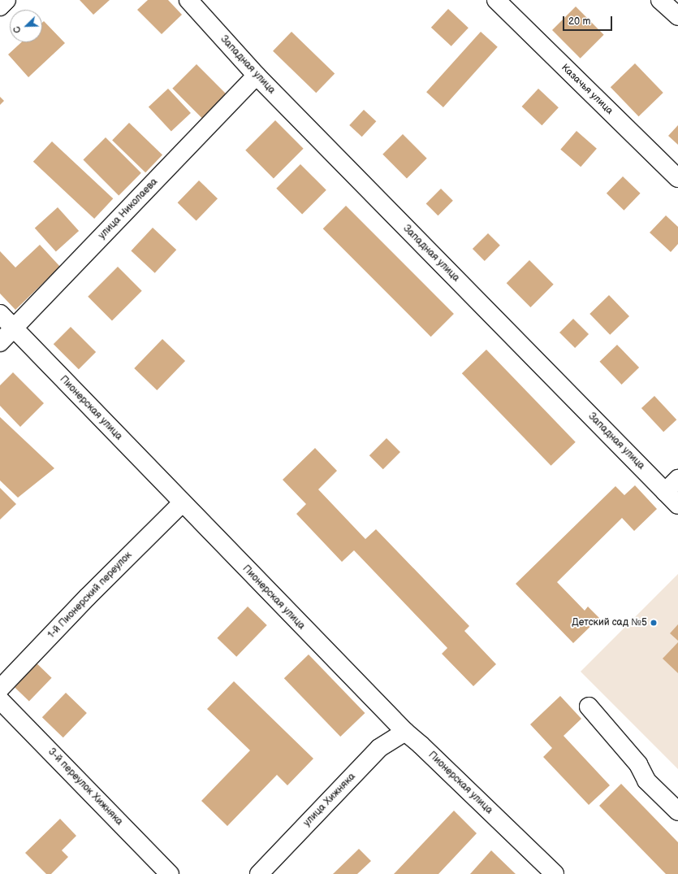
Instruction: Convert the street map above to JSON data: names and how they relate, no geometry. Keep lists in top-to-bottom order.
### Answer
{
  "streets": {
    "street": [
      "Западная улица",
      "Казачья улица",
      "улица Николаева",
      "Пионерская улица",
      "1-й Пионерский переулок",
      "3-й переулок Хижняка",
      "улица Хижняка"
    ]
  },
  "crossings": [
    ["Западная улица", "улица Николаева"],
    ["улица Николаева", "Пионерская улица"],
    ["Пионерская улица", "1-й Пионерский переулок"],
    ["Пионерская улица", "улица Хижняка"]
  ],
  "places": ["Детский сад №5"],
  "scale_bar": "20 m",
  "north": "bottom left"
}
